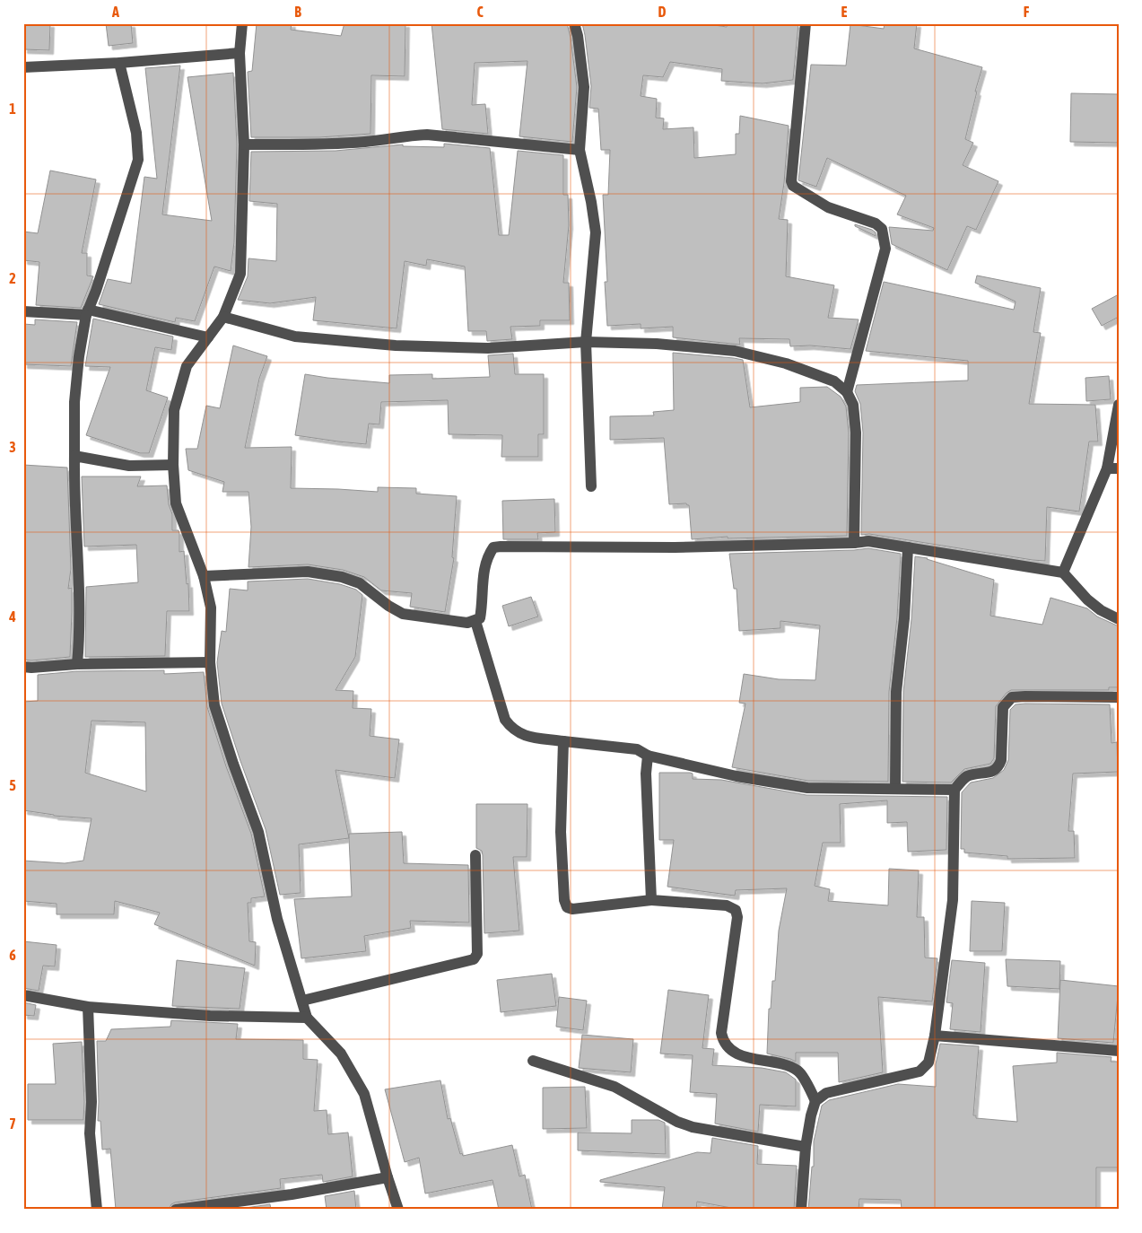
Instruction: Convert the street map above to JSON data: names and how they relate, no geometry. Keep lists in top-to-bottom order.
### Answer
{
  "grid": {
    "columns": [
      "A",
      "B",
      "C",
      "D",
      "E",
      "F"
    ],
    "rows": [
      "1",
      "2",
      "3",
      "4",
      "5",
      "6",
      "7"
    ]
  }
}
